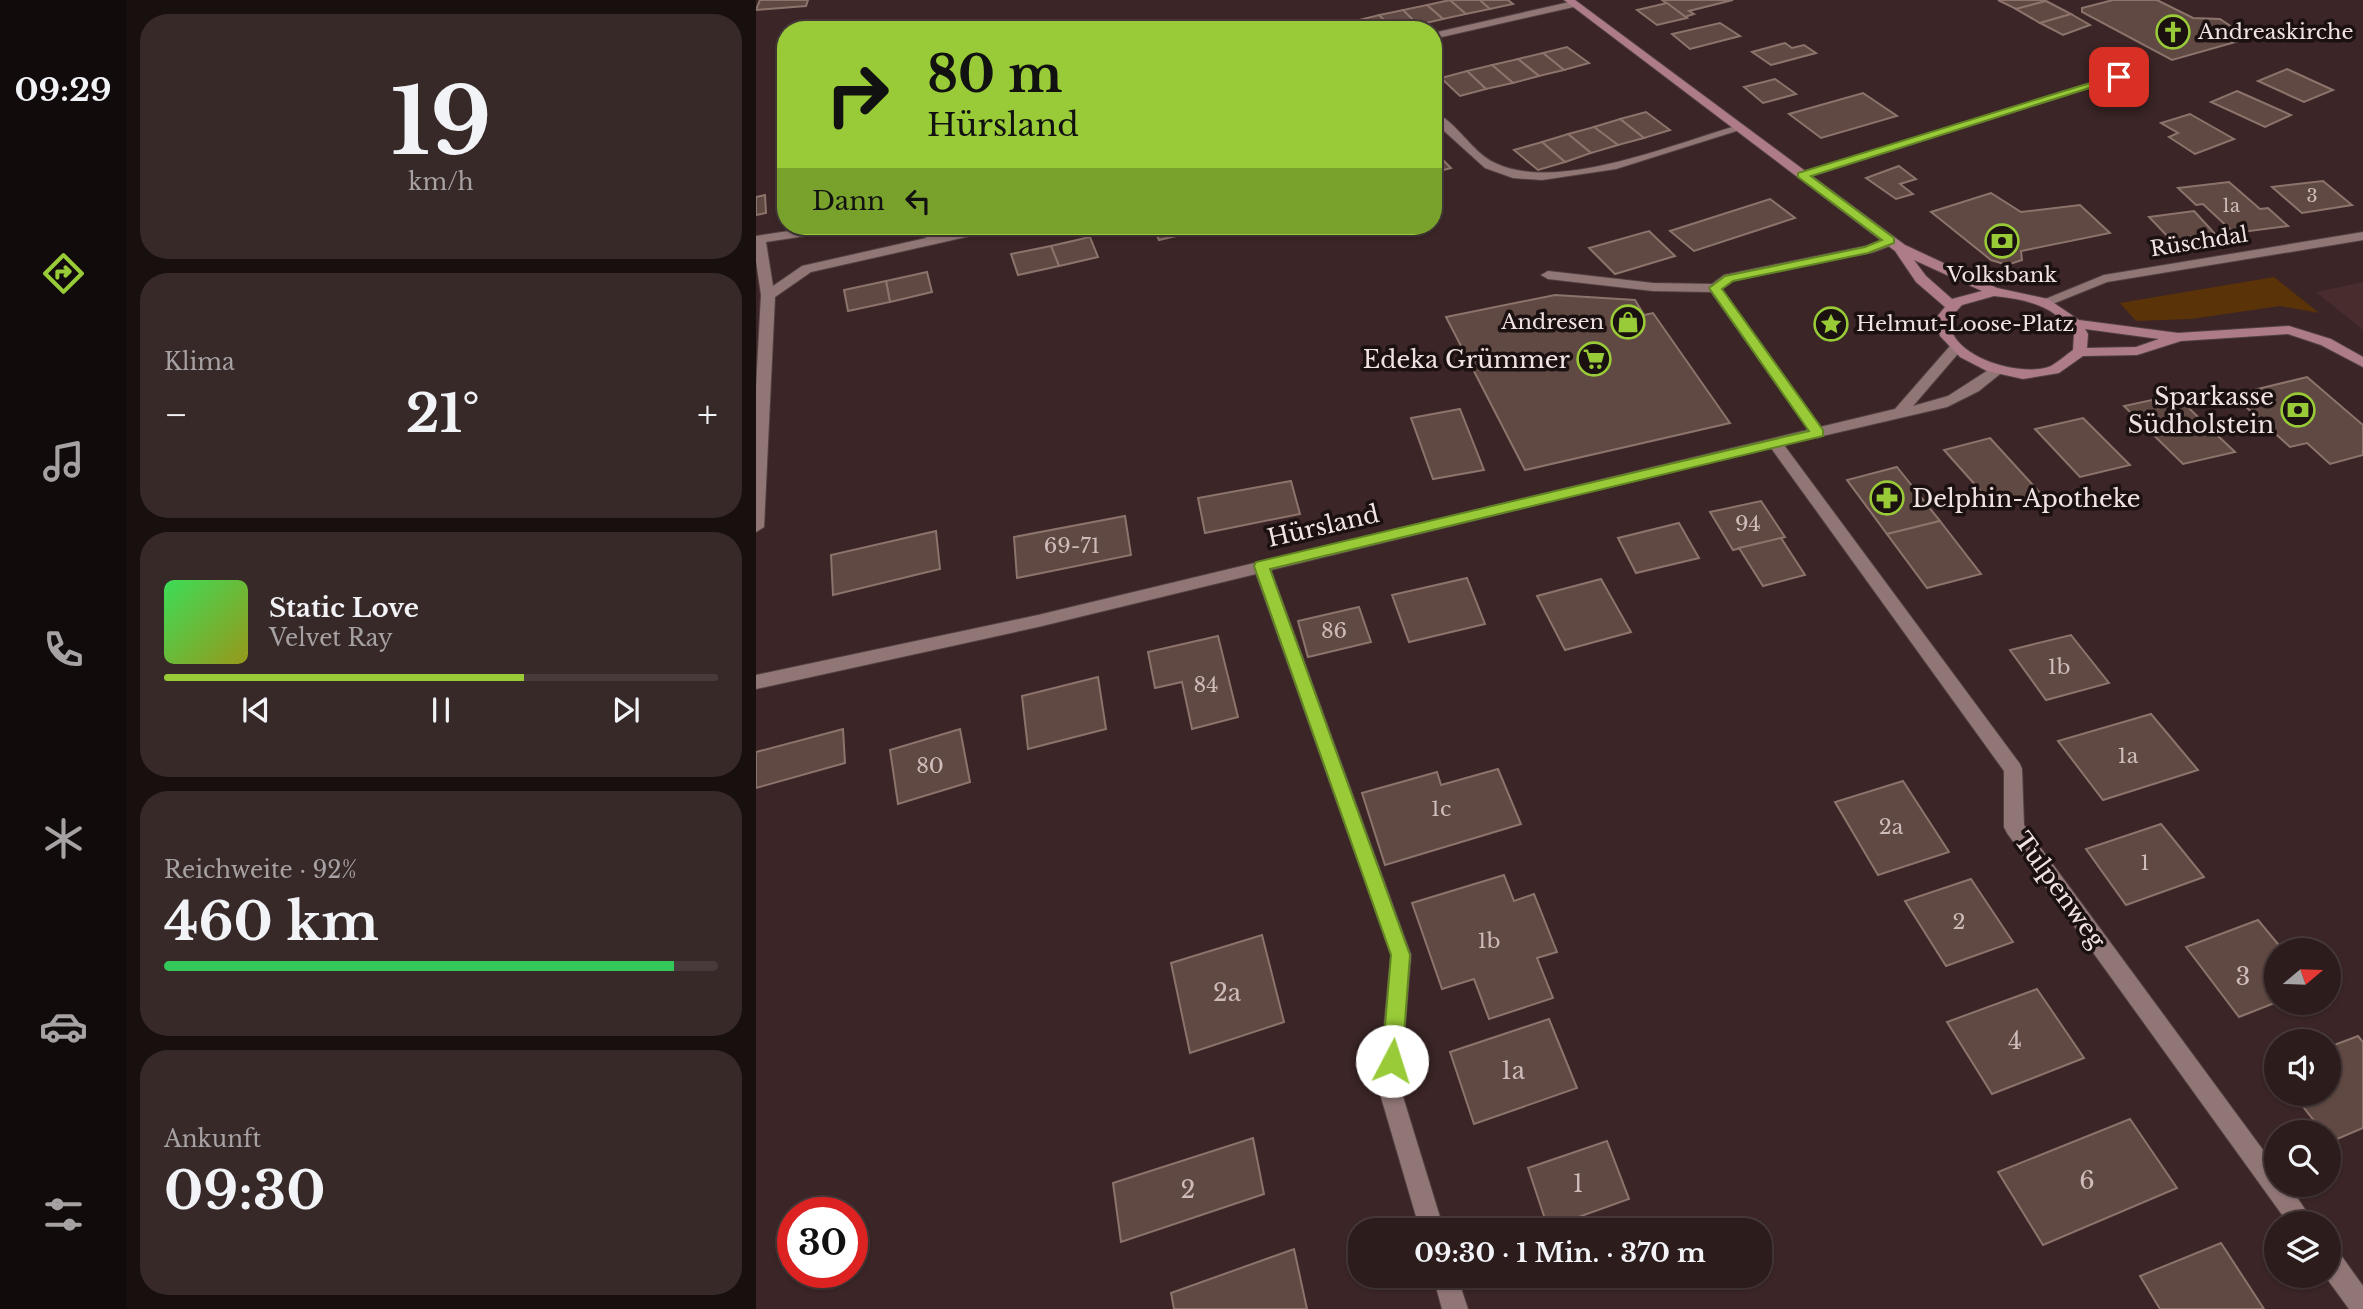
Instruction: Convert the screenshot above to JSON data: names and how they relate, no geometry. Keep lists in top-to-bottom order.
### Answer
{
  "streets": {
    "street": ["Rüschdal", "Hürsland", "Tulpenweg"]
  },
  "crossings": [
    ["Rüschdal", "Hürsland"],
    ["Hürsland", "Tulpenweg"]
  ],
  "places": {
    "church": ["Andreaskirche"],
    "bank": ["Volksbank", "Sparkasse Südholstein"],
    "shop": ["Andresen"],
    "place": ["Helmut-Loose-Platz"],
    "supermarket": ["Edeka Grümmer"],
    "pharmacy": ["Delphin-Apotheke"]
  },
  "house_numbers": [
    "3",
    "1a",
    "94",
    "69-71",
    "86",
    "1b",
    "84",
    "1a",
    "80",
    "1c",
    "2a",
    "1",
    "2",
    "1b",
    "3",
    "2a",
    "4",
    "1a",
    "6",
    "1",
    "2"
  ],
  "north": "right",
  "page": {
    "tabs": "09:29",
    "tile": [
      ["19", "km/h"],
      "Klima",
      ["Reichweite · 92%", "460 km"],
      ["Ankunft", "09:30"]
    ],
    "turn": ["80 m", "Hürsland"],
    "then": "Dann",
    "heat": ["−", "21°", "+"],
    "song": ["Static Love", "Velvet Ray"],
    "limit": "30",
    "trip": "09:30 · 1 Min. · 370 m"
  }
}
